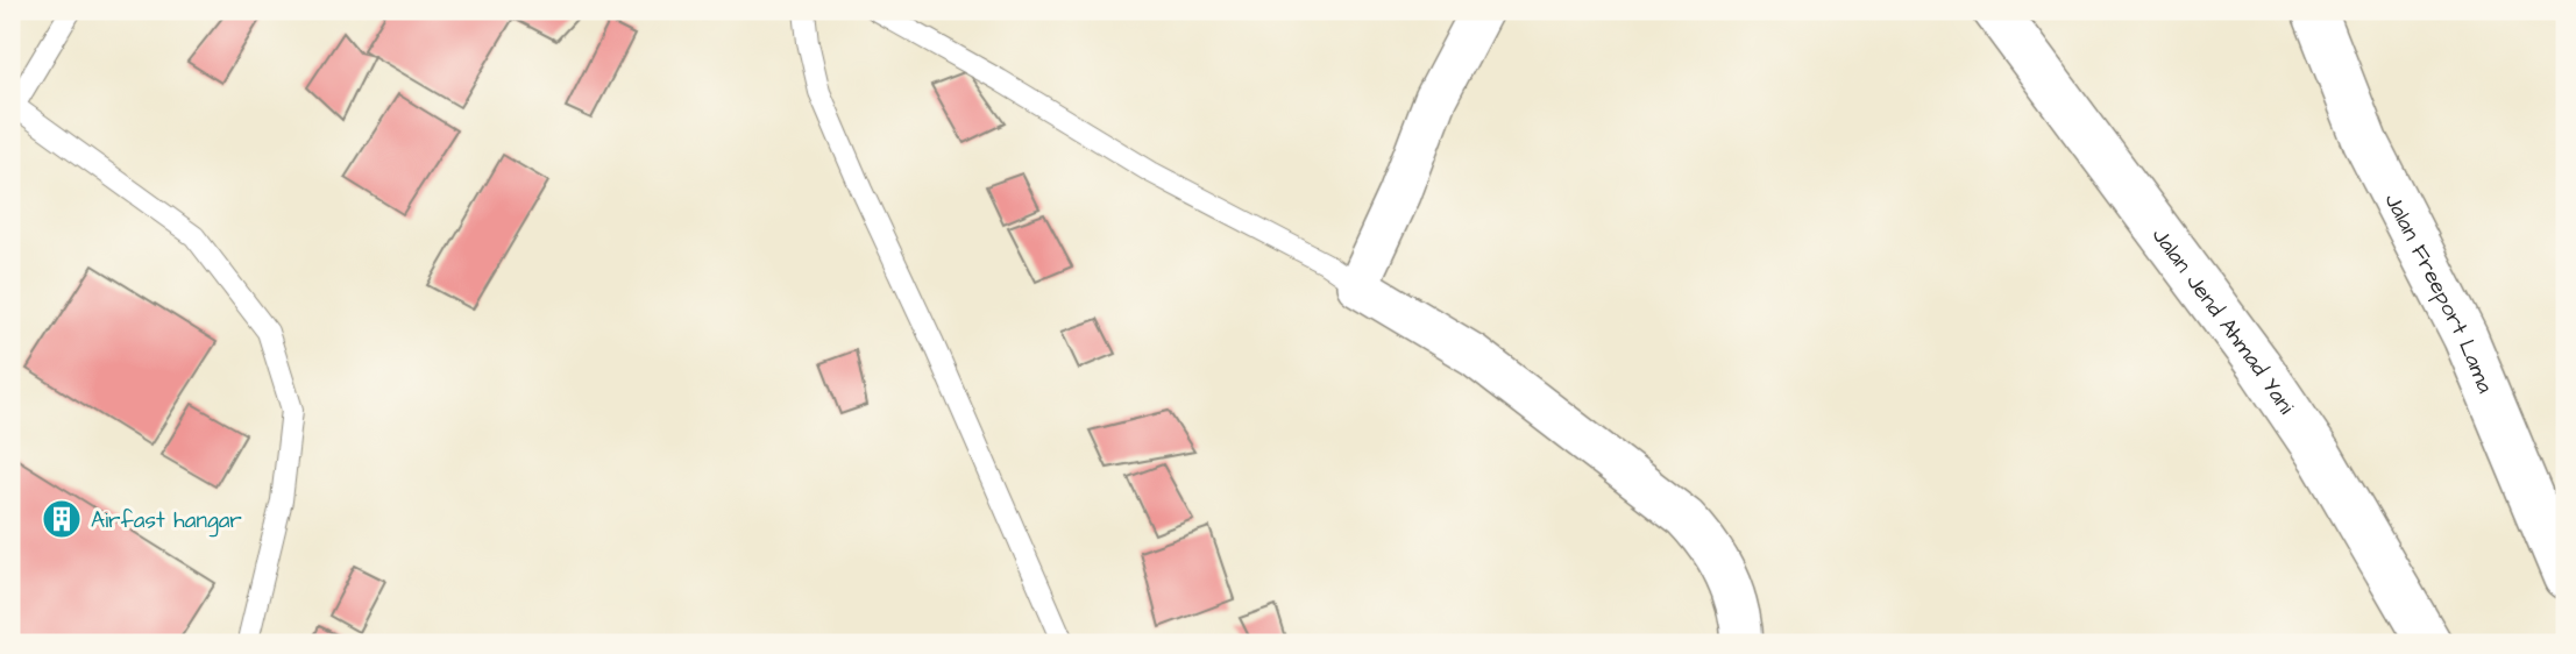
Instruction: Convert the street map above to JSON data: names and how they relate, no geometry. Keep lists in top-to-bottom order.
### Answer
{
  "streets": {
    "main road": ["Jalan Freeport Lama", "Jalan Jend Ahmad Yani"]
  },
  "places": {
    "building": ["Airfast hangar"]
  }
}
